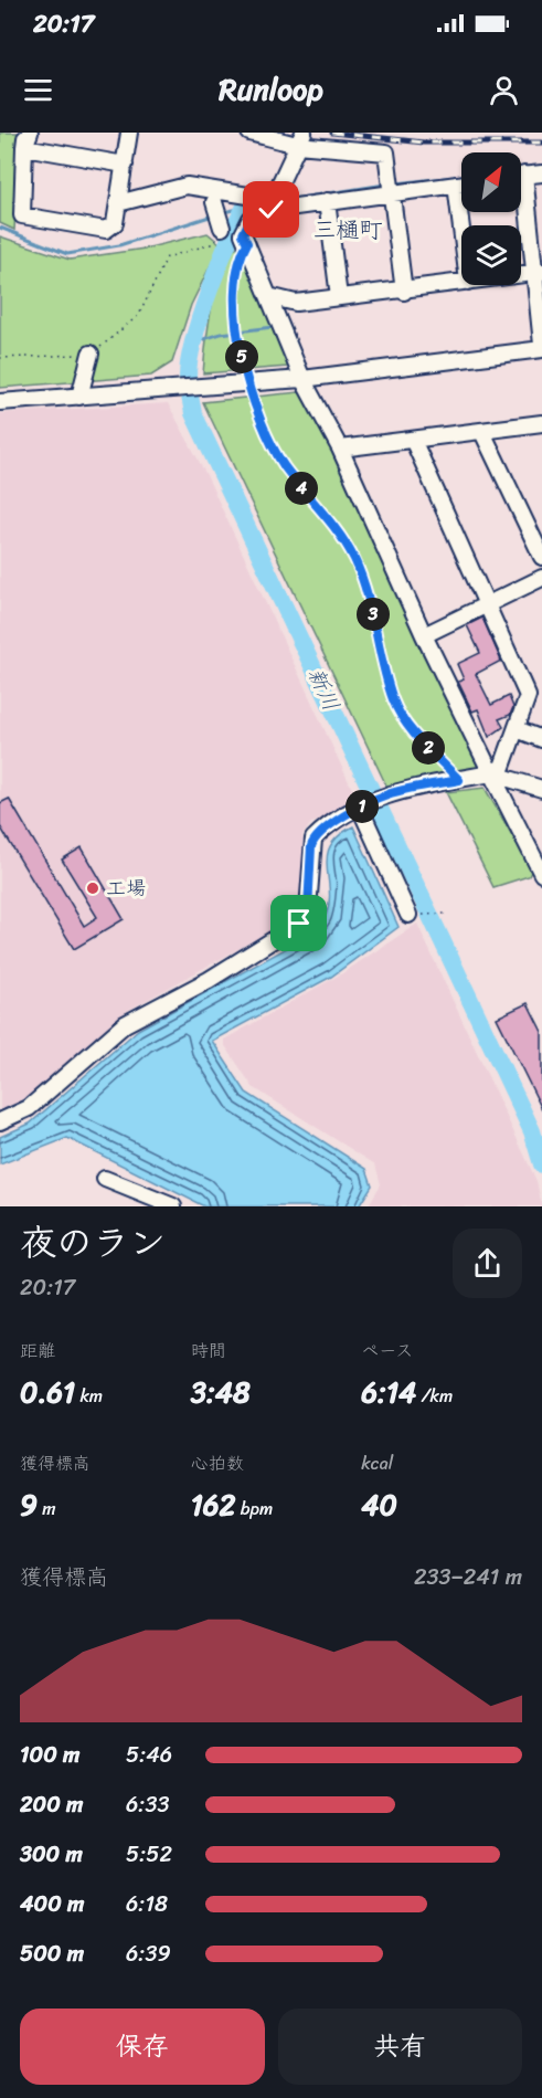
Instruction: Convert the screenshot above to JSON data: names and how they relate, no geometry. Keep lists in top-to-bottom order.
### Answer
{
  "districts": ["三樋町"],
  "water": ["新川"],
  "places": ["工場"],
  "north": "top right",
  "page": {
    "status": "20:17",
    "header": "Runloop",
    "pins": [
      "5",
      "4",
      "3",
      "2",
      "1"
    ],
    "heading": ["夜のラン", "20:17"],
    "stats": [
      ["距離", "0.61 km"],
      ["時間", "3:48"],
      ["ペース", "6:14 /km"],
      ["獲得標高", "9 m"],
      ["心拍数", "162 bpm"],
      ["kcal", "40"]
    ],
    "chart": ["獲得標高", "233–241 m"],
    "list": [
      {
        "name": "100 m",
        "note": "5:46"
      },
      {
        "name": "200 m",
        "note": "6:33"
      },
      {
        "name": "300 m",
        "note": "5:52"
      },
      {
        "name": "400 m",
        "note": "6:18"
      },
      {
        "name": "500 m",
        "note": "6:39"
      }
    ],
    "buttons": ["保存", "共有"]
  }
}
